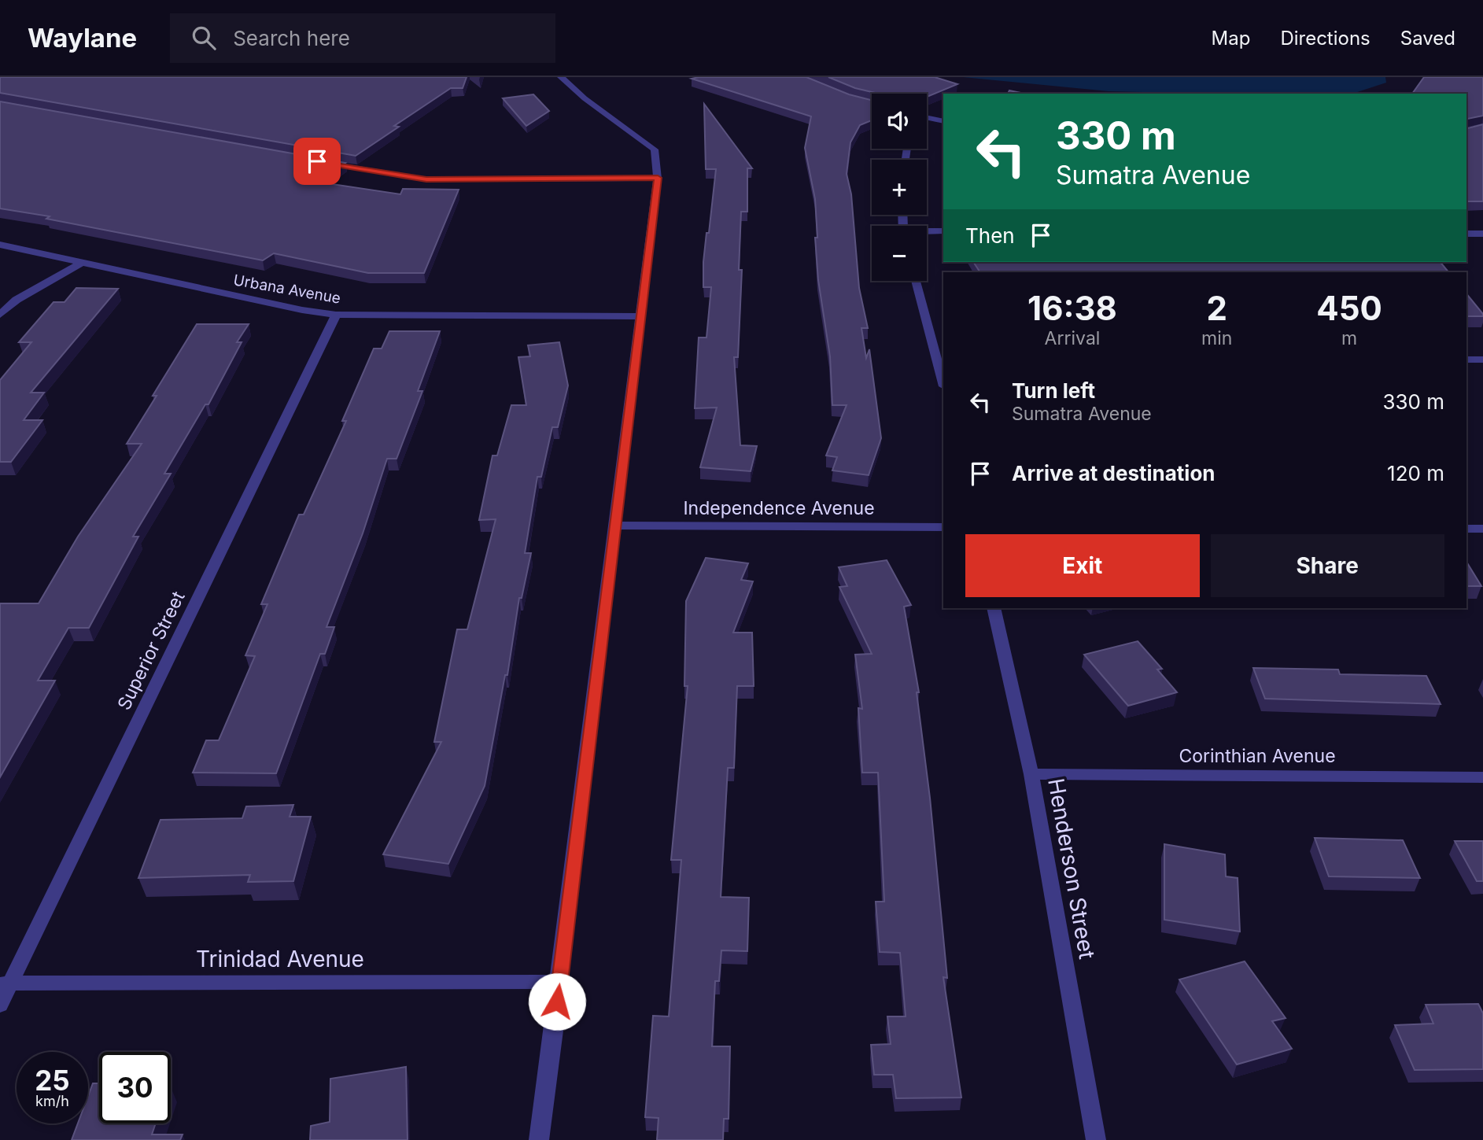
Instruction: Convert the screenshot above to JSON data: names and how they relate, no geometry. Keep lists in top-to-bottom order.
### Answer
{
  "streets": {
    "street": [
      "Urbana Avenue",
      "Independence Avenue",
      "Superior Street",
      "Corinthian Avenue",
      "Henderson Street",
      "Trinidad Avenue"
    ]
  },
  "crossings": [
    ["Urbana Avenue", "Superior Street"],
    ["Superior Street", "Trinidad Avenue"],
    ["Corinthian Avenue", "Henderson Street"]
  ],
  "page": {
    "header": "Waylane",
    "search": "Search here",
    "nav": ["Map", "Directions", "Saved"],
    "map_buttons": ["+", "−"],
    "turn": ["330 m", "Sumatra Avenue"],
    "then": "Then",
    "eta": [
      "16:38",
      "Arrival",
      "2",
      "min",
      "450",
      "m"
    ],
    "list": [
      {
        "name": "Turn left",
        "note": "Sumatra Avenue",
        "value": "330 m"
      },
      {
        "name": "Arrive at destination",
        "value": "120 m"
      }
    ],
    "buttons": ["Exit", "Share"],
    "speed": "25 km/h",
    "limit": "30"
  }
}
